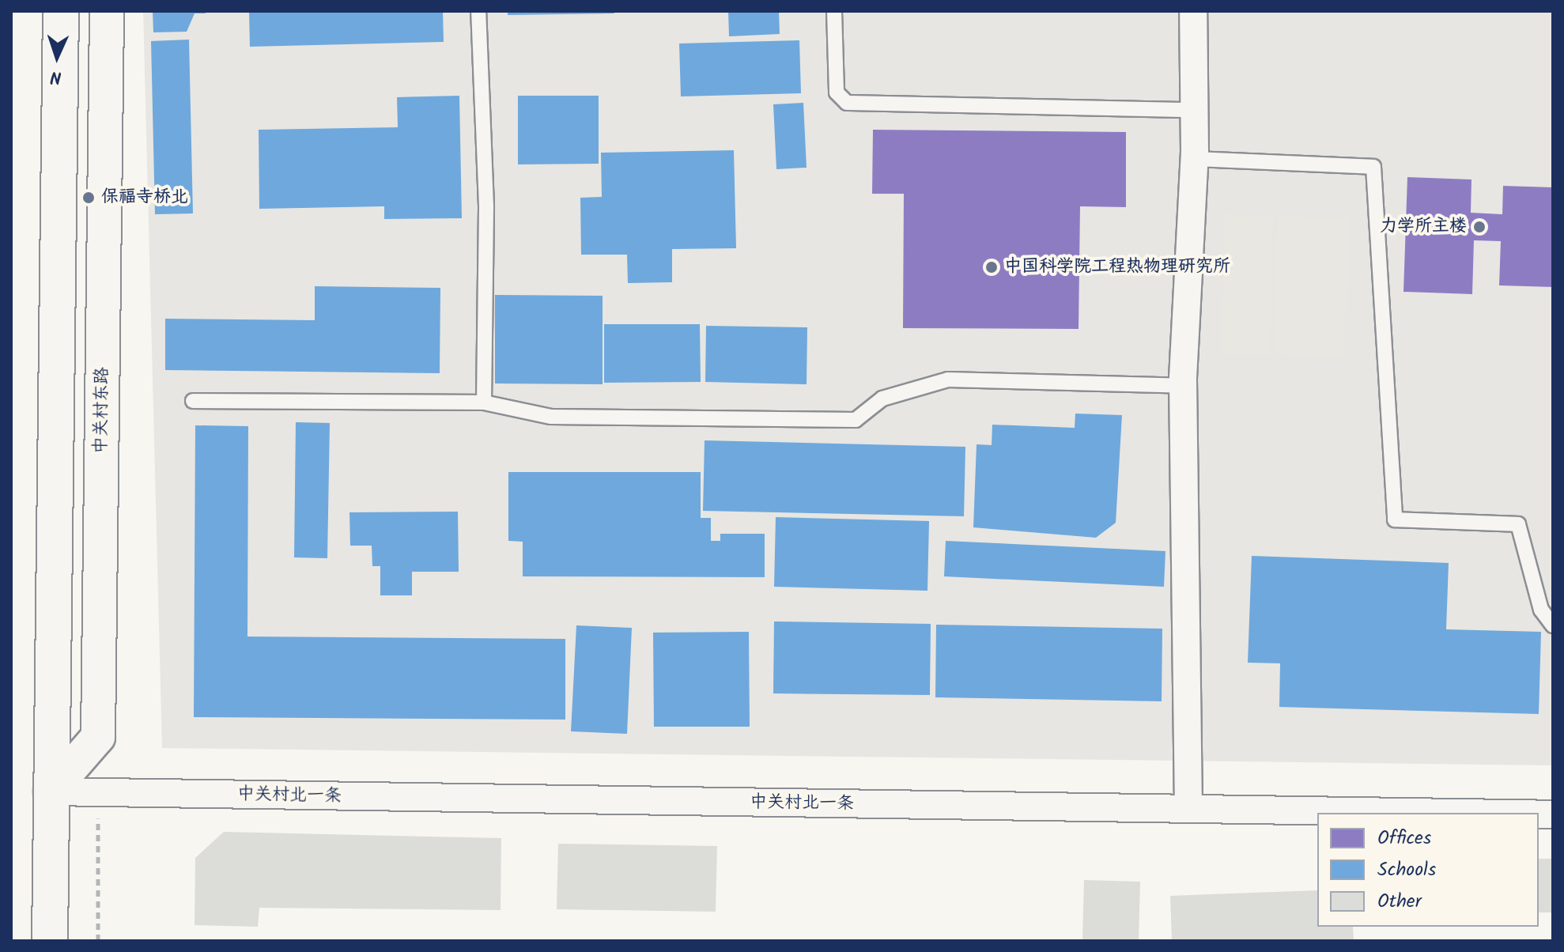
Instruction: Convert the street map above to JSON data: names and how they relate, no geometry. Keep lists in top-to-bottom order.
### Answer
{
  "streets": {
    "street": ["中关村东路", "中关村北一条"]
  },
  "crossings": [
    ["中关村东路", "中关村北一条"]
  ],
  "places": ["保福寺桥北", "力学所主楼", "中国科学院工程热物理研究所"],
  "legend": ["Offices", "Schools", "Other"],
  "north": "bottom"
}
